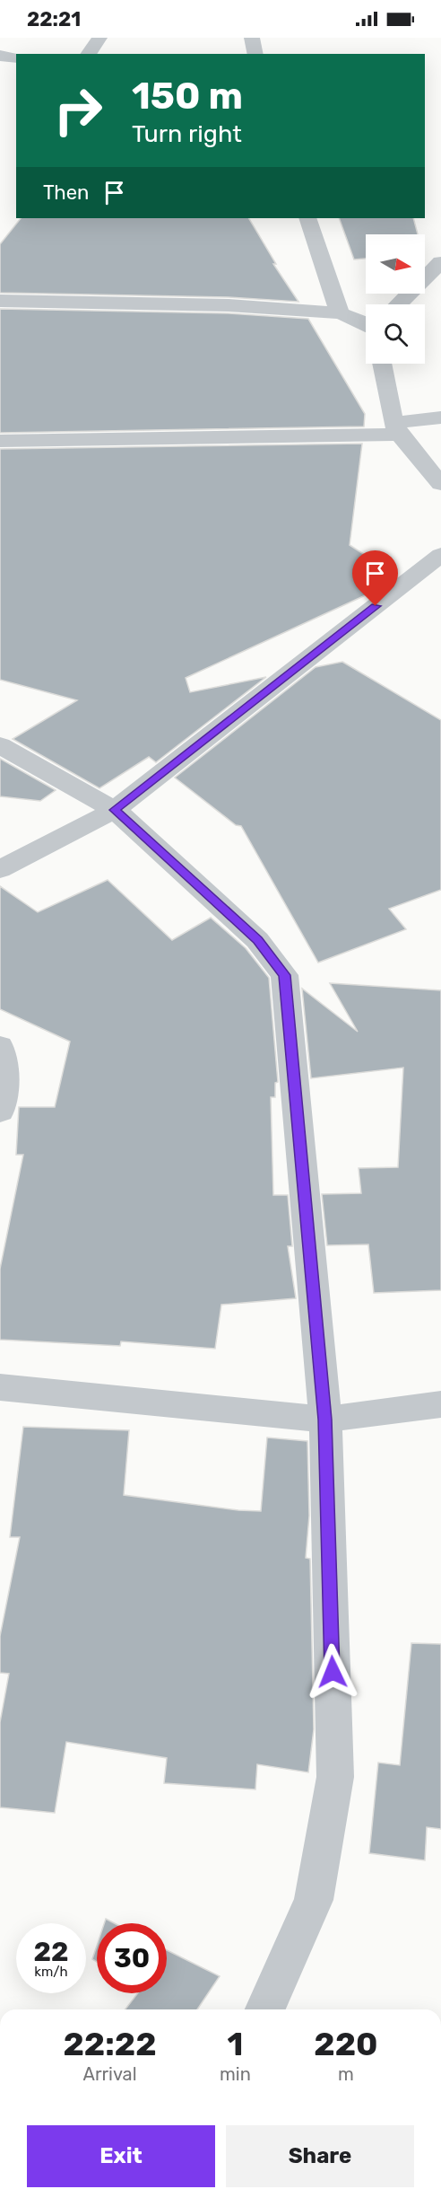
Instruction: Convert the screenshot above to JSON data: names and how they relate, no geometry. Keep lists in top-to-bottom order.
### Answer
{
  "north": "right",
  "page": {
    "status": "22:21",
    "turn": ["150 m", "Turn right"],
    "then": "Then",
    "speed": "22 km/h",
    "limit": "30",
    "eta": [
      "22:22",
      "Arrival",
      "1",
      "min",
      "220",
      "m"
    ],
    "buttons": ["Exit", "Share"]
  }
}
